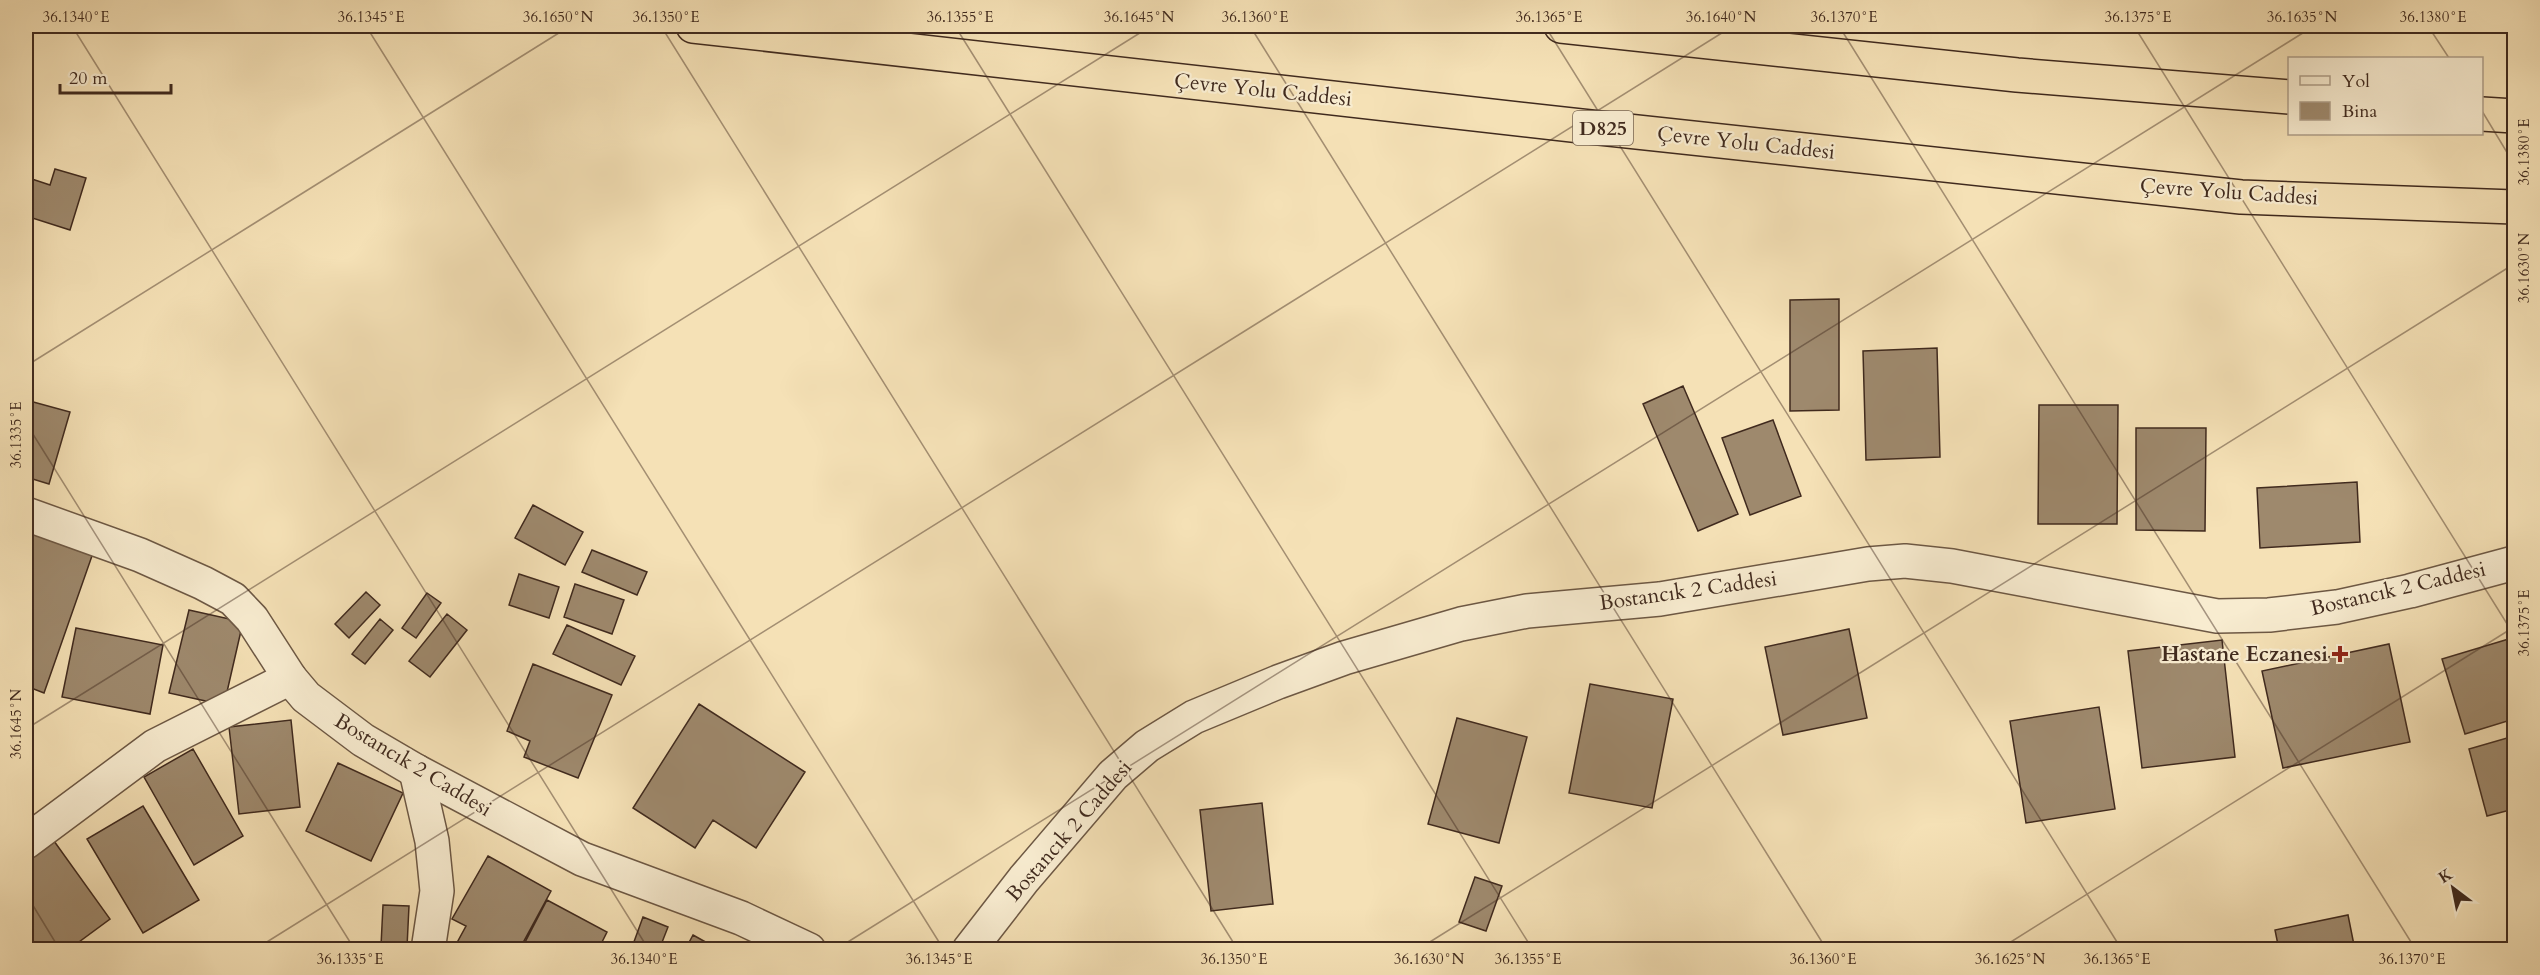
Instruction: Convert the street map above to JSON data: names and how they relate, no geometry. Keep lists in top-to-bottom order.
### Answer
{
  "streets": {
    "highway": ["Çevre Yolu Caddesi", "D825"],
    "street": ["Bostancık 2 Caddesi"]
  },
  "places": {
    "health": ["Hastane Eczanesi"]
  },
  "legend": ["Yol", "Bina"],
  "scale_bar": "20 m",
  "north": "top left",
  "coordinates": [
    "36.1340°E",
    "36.1345°E",
    "36.1650°N",
    "36.1350°E",
    "36.1355°E",
    "36.1645°N",
    "36.1360°E",
    "36.1365°E",
    "36.1640°N",
    "36.1370°E",
    "36.1375°E",
    "36.1635°N",
    "36.1380°E",
    "36.1630°N",
    "36.1335°E",
    "36.1625°N"
  ]
}
